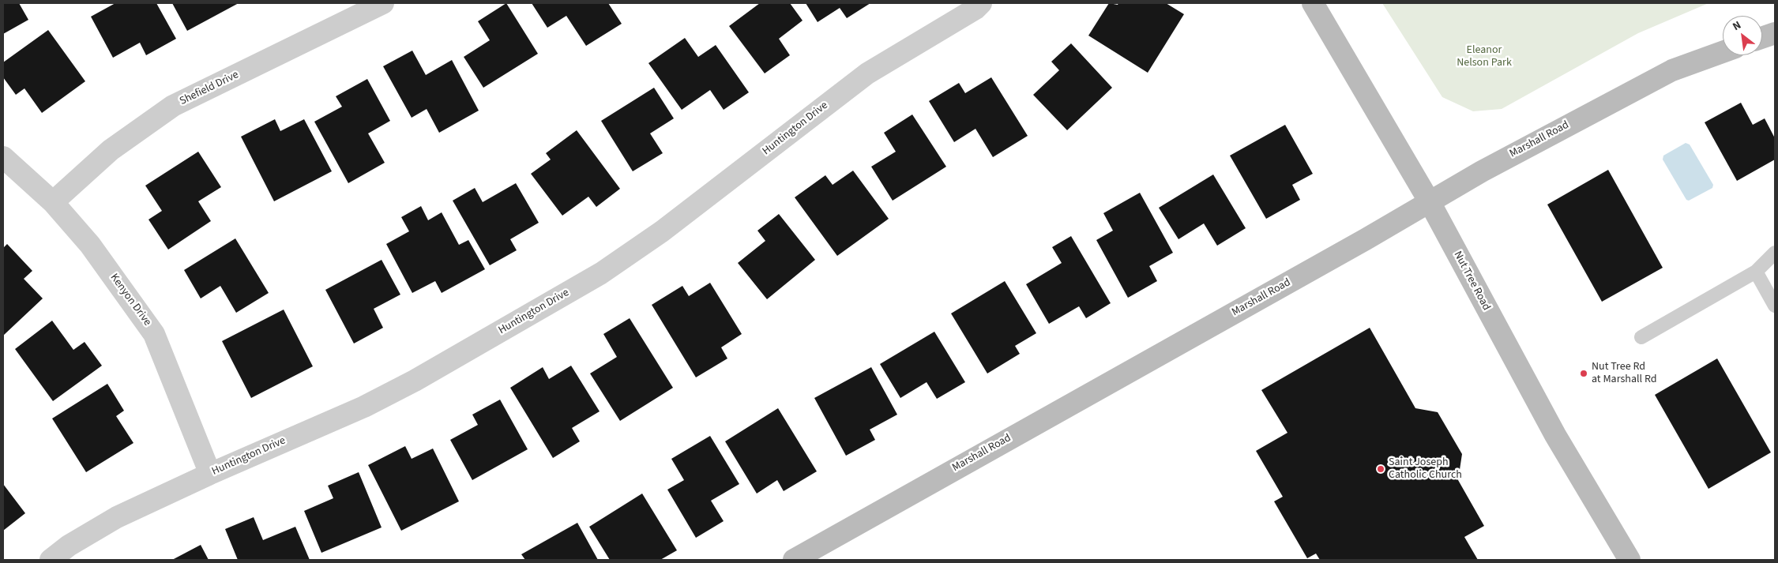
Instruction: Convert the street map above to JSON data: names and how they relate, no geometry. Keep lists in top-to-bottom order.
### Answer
{
  "streets": {
    "street": [
      "Shefield Drive",
      "Huntington Drive",
      "Marshall Road",
      "Nut Tree Road",
      "Kenyon Drive"
    ]
  },
  "crossings": [
    ["Shefield Drive", "Kenyon Drive"],
    ["Huntington Drive", "Kenyon Drive"],
    ["Marshall Road", "Nut Tree Road"]
  ],
  "parks": ["Eleanor Nelson Park"],
  "places": ["Nut Tree Rd at Marshall Rd", "Saint Joseph Catholic Church"],
  "north": "top left"
}
